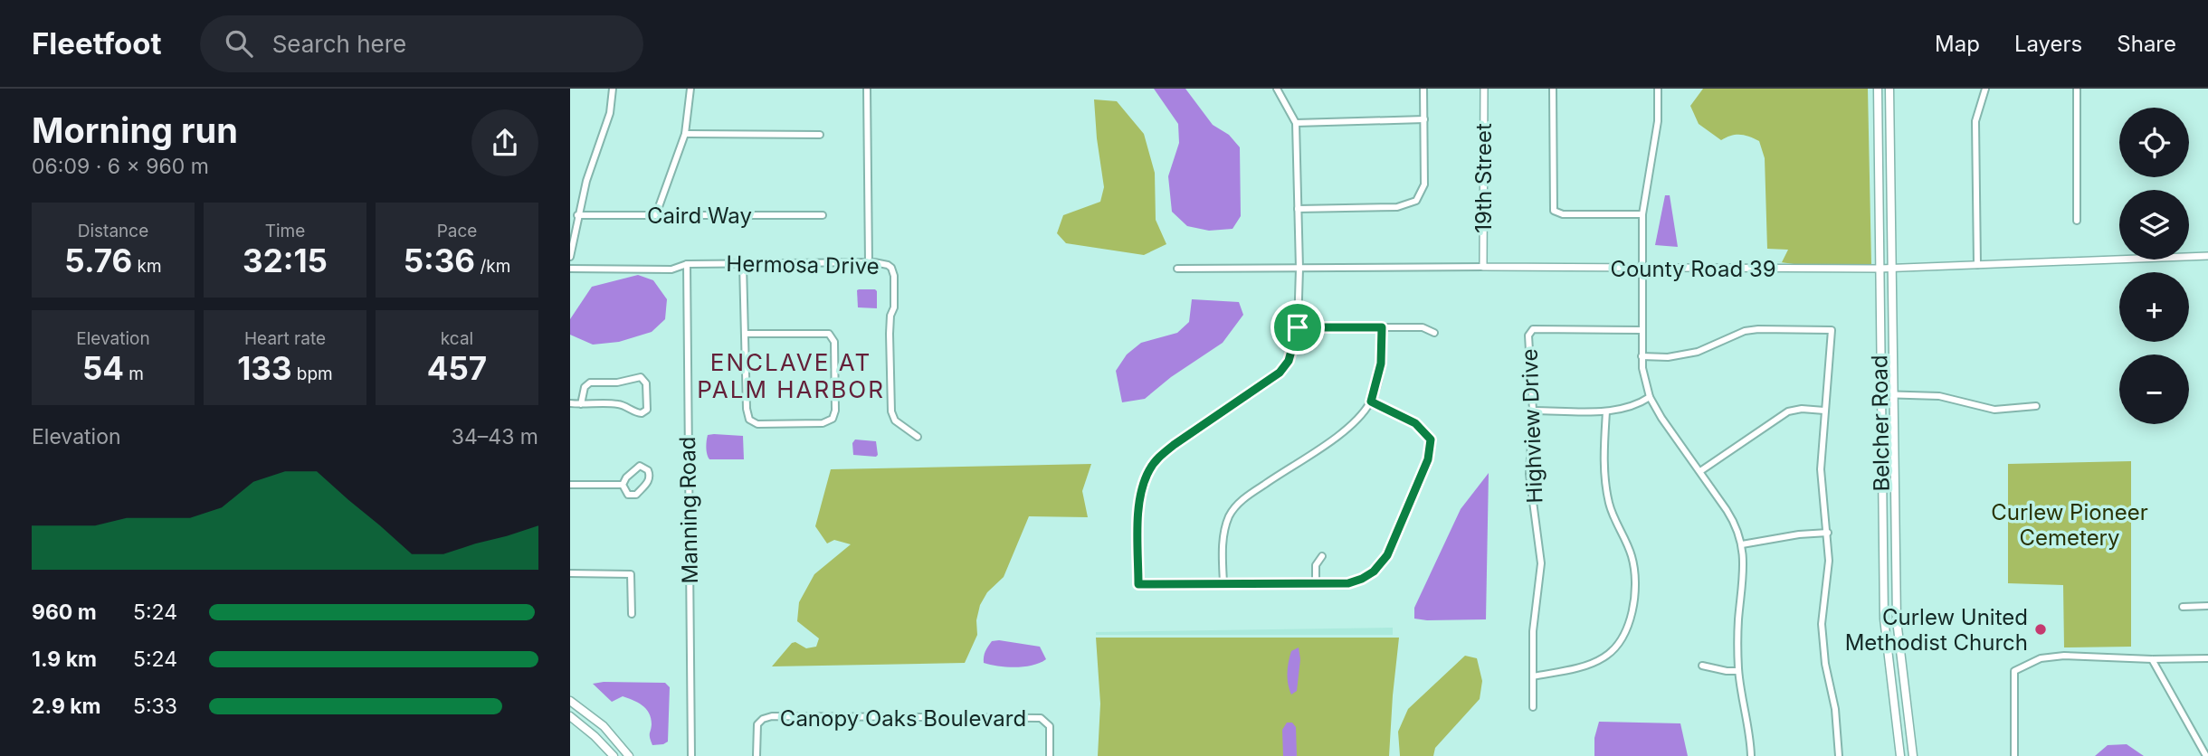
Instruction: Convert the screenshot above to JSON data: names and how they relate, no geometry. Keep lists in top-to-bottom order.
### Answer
{
  "streets": {
    "main road": ["Belcher Road"],
    "street": [
      "19th Street",
      "Caird Way",
      "Hermosa Drive",
      "County Road 39",
      "Highview Drive",
      "Manning Road",
      "Canopy Oaks Boulevard"
    ]
  },
  "crossings": [
    ["19th Street", "County Road 39"],
    ["Hermosa Drive", "Manning Road"],
    ["County Road 39", "Belcher Road"]
  ],
  "districts": ["ENCLAVE AT PALM HARBOR"],
  "parks": ["Curlew Pioneer Cemetery"],
  "places": ["Curlew United Methodist Church"],
  "page": {
    "header": "Fleetfoot",
    "search": "Search here",
    "nav": ["Map", "Layers", "Share"],
    "heading": ["Morning run", "06:09 · 6 × 960 m"],
    "map_buttons": ["+", "−"],
    "stats": [
      ["Distance", "5.76 km"],
      ["Time", "32:15"],
      ["Pace", "5:36 /km"],
      ["Elevation", "54 m"],
      ["Heart rate", "133 bpm"],
      ["kcal", "457"]
    ],
    "chart": ["Elevation", "34–43 m"],
    "list": [
      {
        "name": "960 m",
        "note": "5:24"
      },
      {
        "name": "1.9 km",
        "note": "5:24"
      },
      {
        "name": "2.9 km",
        "note": "5:33"
      }
    ]
  }
}
